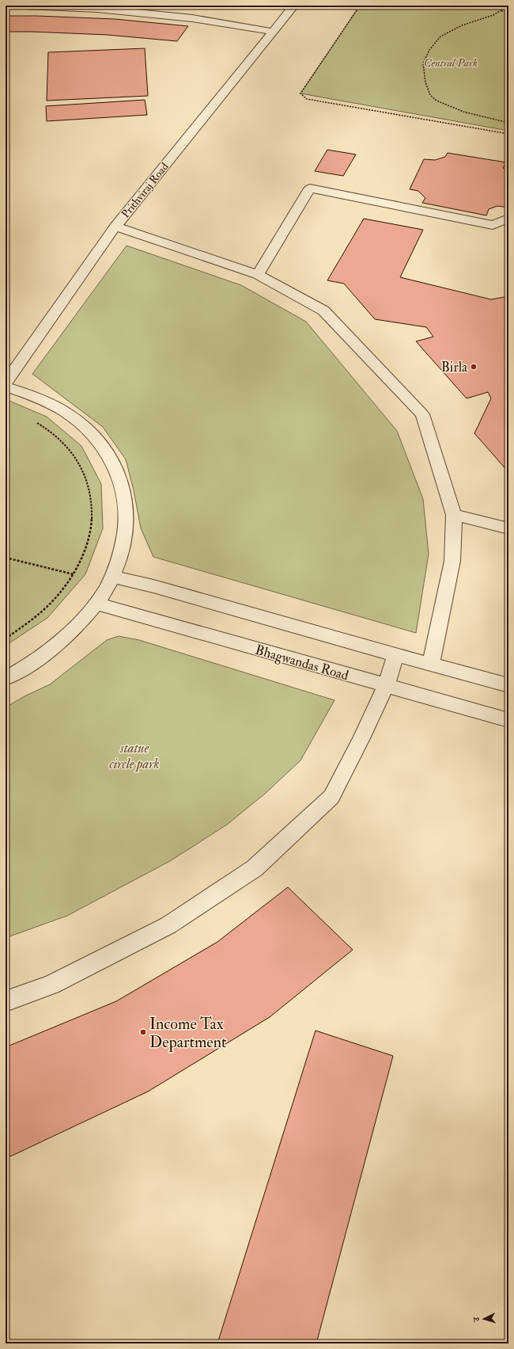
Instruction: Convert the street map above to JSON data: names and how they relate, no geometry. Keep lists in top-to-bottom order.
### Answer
{
  "streets": {
    "street": ["Prithviraj Road", "Bhagwandas Road"]
  },
  "parks": ["Central Park", "statue circle park"],
  "places": ["Birla", "Income Tax Department"],
  "north": "left"
}
